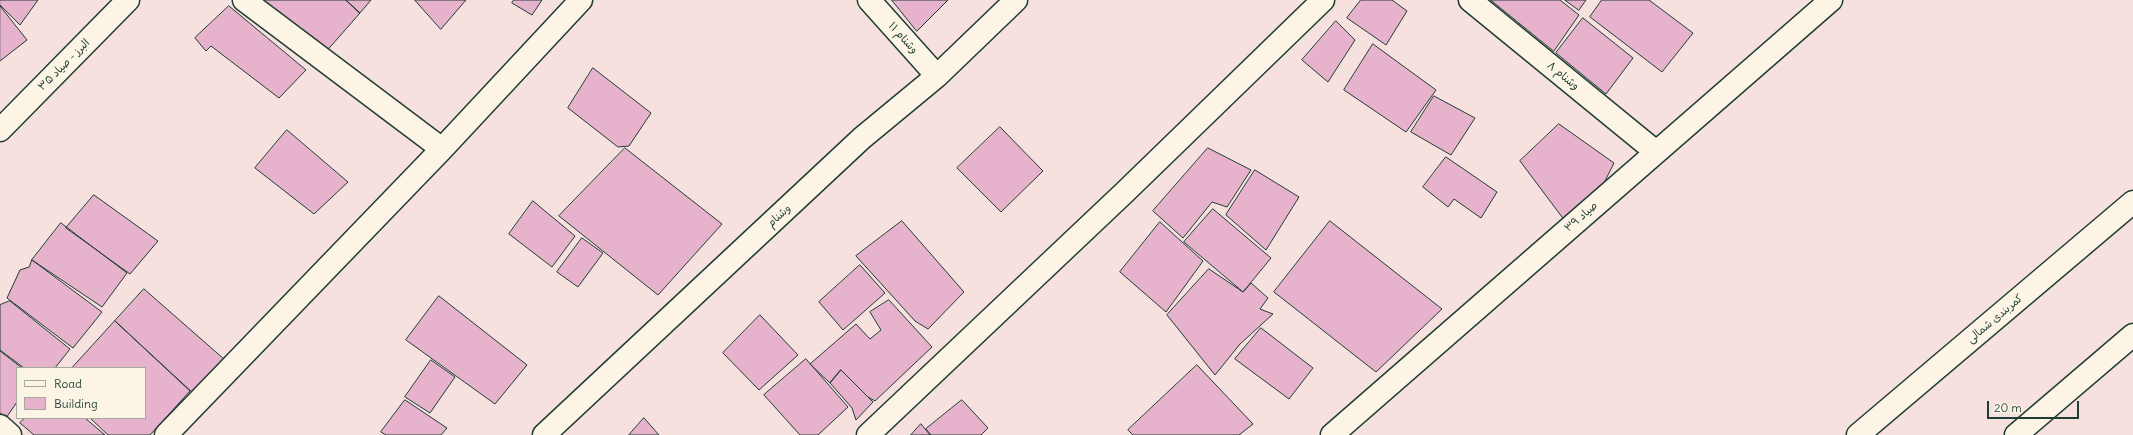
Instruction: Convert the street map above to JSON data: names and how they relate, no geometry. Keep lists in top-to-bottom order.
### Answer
{
  "streets": {
    "main road": [
      "وشنام ۱۱",
      "البرز - صیاد ۳۵",
      "وشنام ۸",
      "وشنام",
      "صیاد ۳۹",
      "کمربندی شمالی"
    ]
  },
  "crossings": [
    ["وشنام ۱۱", "وشنام"],
    ["وشنام ۸", "صیاد ۳۹"]
  ],
  "legend": ["Road", "Building"],
  "scale_bar": "20 m"
}
